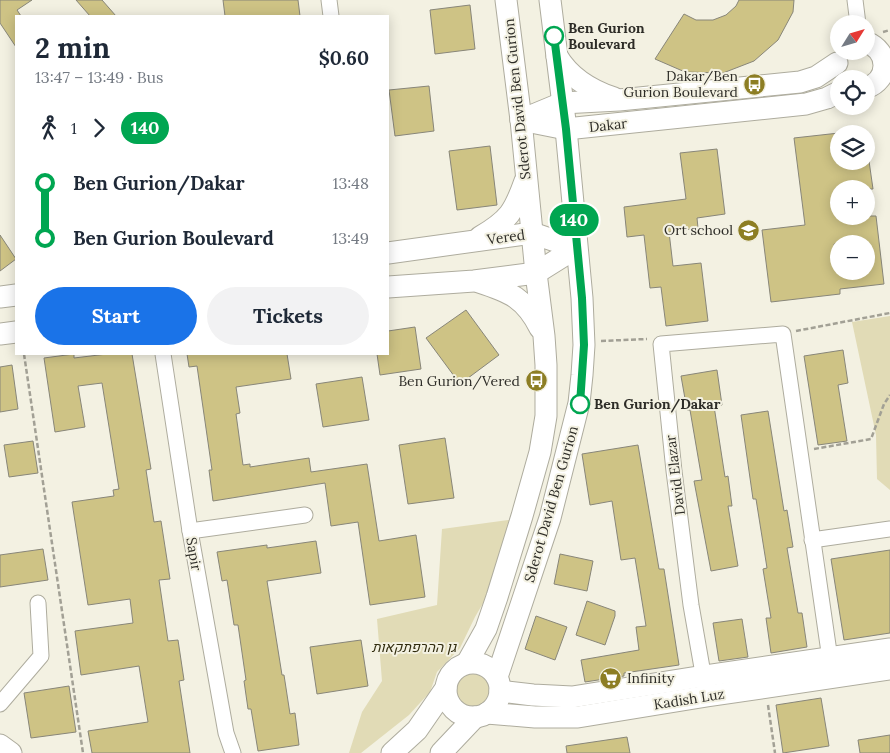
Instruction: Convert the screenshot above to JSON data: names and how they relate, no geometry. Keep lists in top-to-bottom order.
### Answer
{
  "streets": {
    "main road": [
      "Sderot David Ben Gurion",
      "Dakar",
      "Vered",
      "Kadish Luz"
    ],
    "street": ["David Elazar", "Sapir"]
  },
  "crossings": [
    ["Sderot David Ben Gurion", "Dakar"],
    ["Sderot David Ben Gurion", "Vered"],
    ["Sderot David Ben Gurion", "Kadish Luz"],
    ["David Elazar", "Kadish Luz"]
  ],
  "parks": ["גן ההרפתקאות"],
  "places": {
    "other": ["Ben Gurion Boulevard", "Ben Gurion/Dakar"],
    "bus stop": ["Dakar/Ben Gurion Boulevard", "Ben Gurion/Vered"],
    "school or university": ["Ort school"],
    "supermarket": ["Infinity"]
  },
  "lines": ["bus line 140"],
  "north": "top right",
  "page": {
    "on_map": "140",
    "map_buttons": ["+", "−"],
    "heading": ["2 min", "13:47 – 13:49 · Bus", "$0.60"],
    "legs": ["1", "140"],
    "list": [
      {
        "name": "Ben Gurion/Dakar",
        "value": "13:48"
      },
      {
        "name": "Ben Gurion Boulevard",
        "value": "13:49"
      }
    ],
    "buttons": ["Start", "Tickets"]
  }
}
